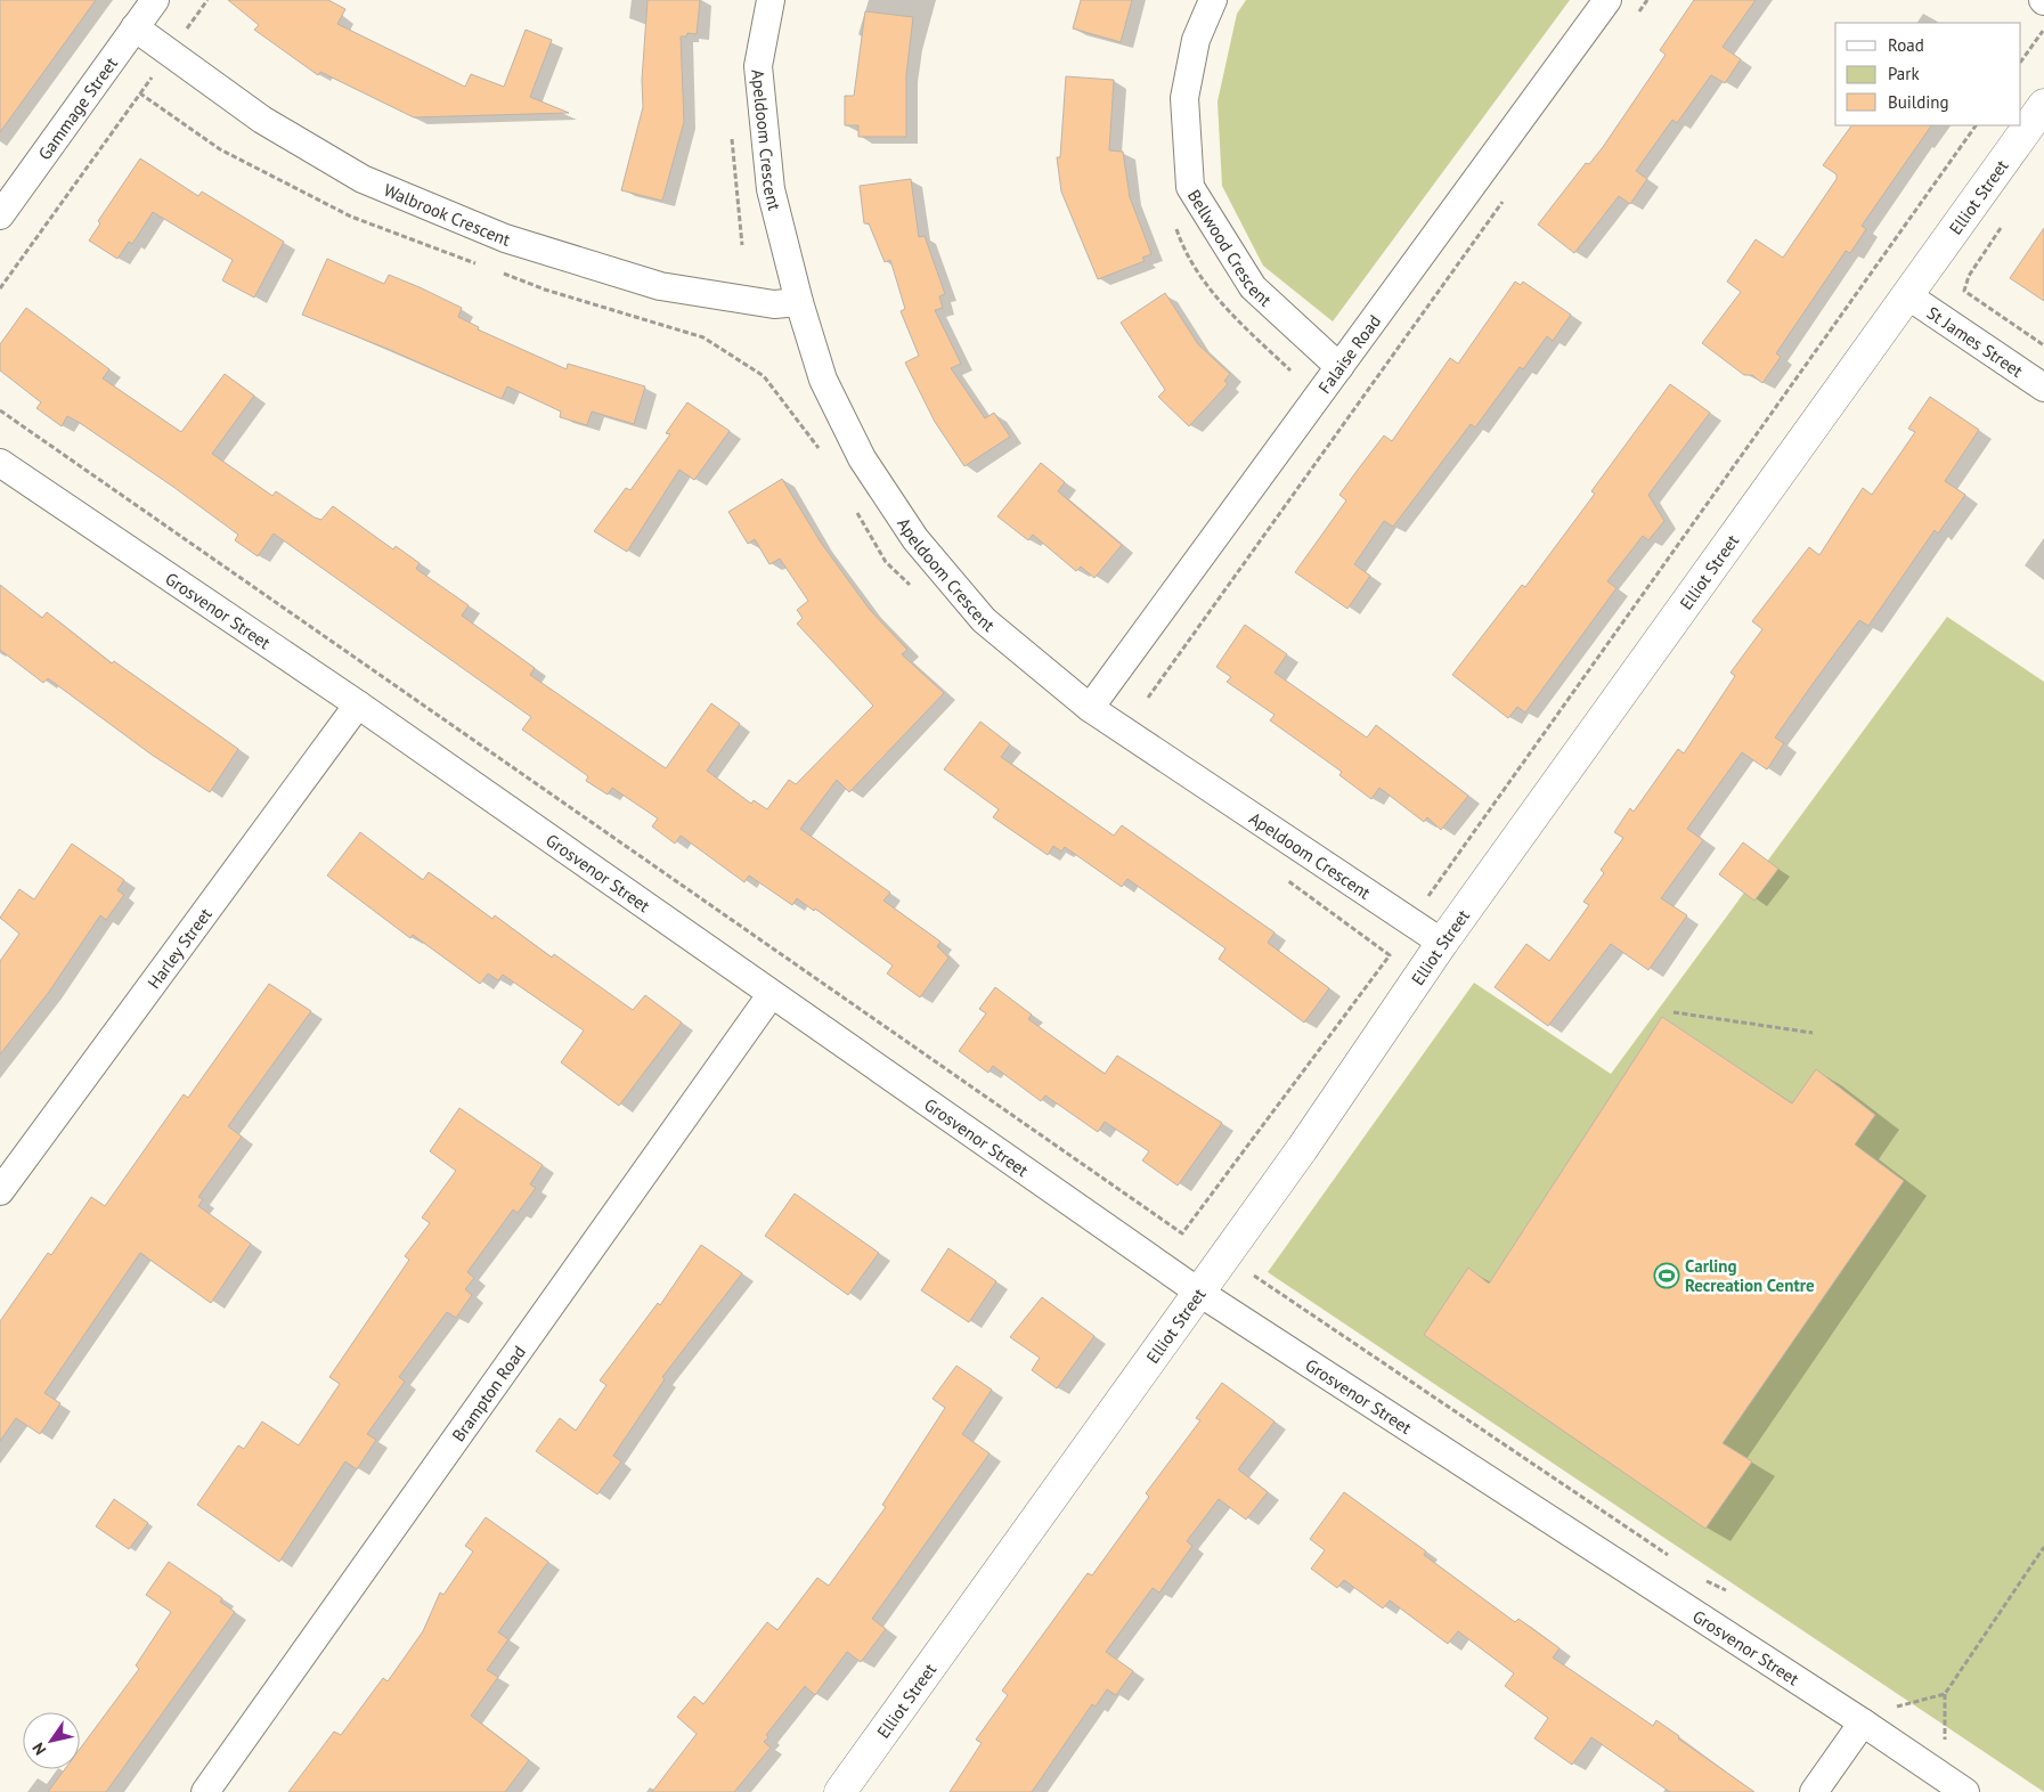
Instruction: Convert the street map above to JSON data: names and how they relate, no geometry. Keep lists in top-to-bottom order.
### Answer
{
  "streets": {
    "street": [
      "Gammage Street",
      "Apeldoom Crescent",
      "Elliot Street",
      "Walbrook Crescent",
      "Bellwood Crescent",
      "St James Street",
      "Falaise Road",
      "Grosvenor Street",
      "Harley Street",
      "Brampton Road"
    ]
  },
  "crossings": [
    ["Gammage Street", "Walbrook Crescent"],
    ["Apeldoom Crescent", "Elliot Street"],
    ["Apeldoom Crescent", "Walbrook Crescent"],
    ["Apeldoom Crescent", "Falaise Road"],
    ["Elliot Street", "St James Street"],
    ["Elliot Street", "Grosvenor Street"],
    ["Bellwood Crescent", "Falaise Road"],
    ["Grosvenor Street", "Harley Street"],
    ["Grosvenor Street", "Brampton Road"]
  ],
  "places": {
    "sports": ["Carling Recreation Centre"]
  },
  "legend": ["Road", "Park", "Building"],
  "north": "bottom left"
}
